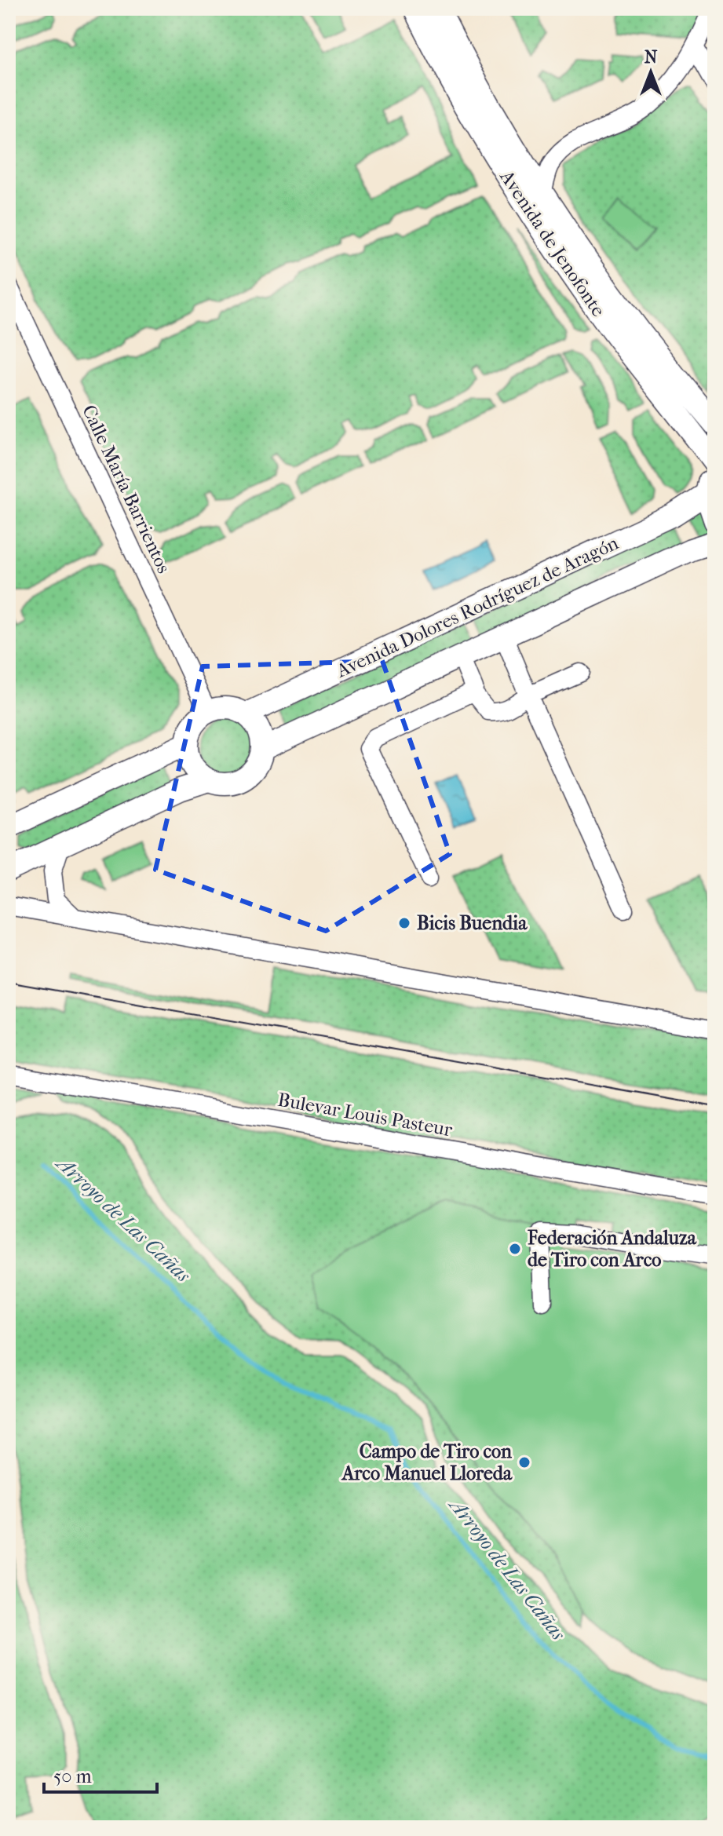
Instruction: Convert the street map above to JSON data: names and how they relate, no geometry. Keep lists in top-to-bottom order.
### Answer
{
  "streets": {
    "main road": ["Avenida de Jenofonte", "Avenida Dolores Rodríguez de Aragón"],
    "street": ["Calle María Barrientos", "Bulevar Louis Pasteur"]
  },
  "crossings": [
    ["Calle María Barrientos", "Avenida Dolores Rodríguez de Aragón"]
  ],
  "water": ["Arroyo de Las Cañas"],
  "places": ["Bicis Buendia", "Federación Andaluza de Tiro con Arco", "Campo de Tiro con Arco Manuel Lloreda"],
  "scale_bar": "50 m",
  "north": "top"
}
